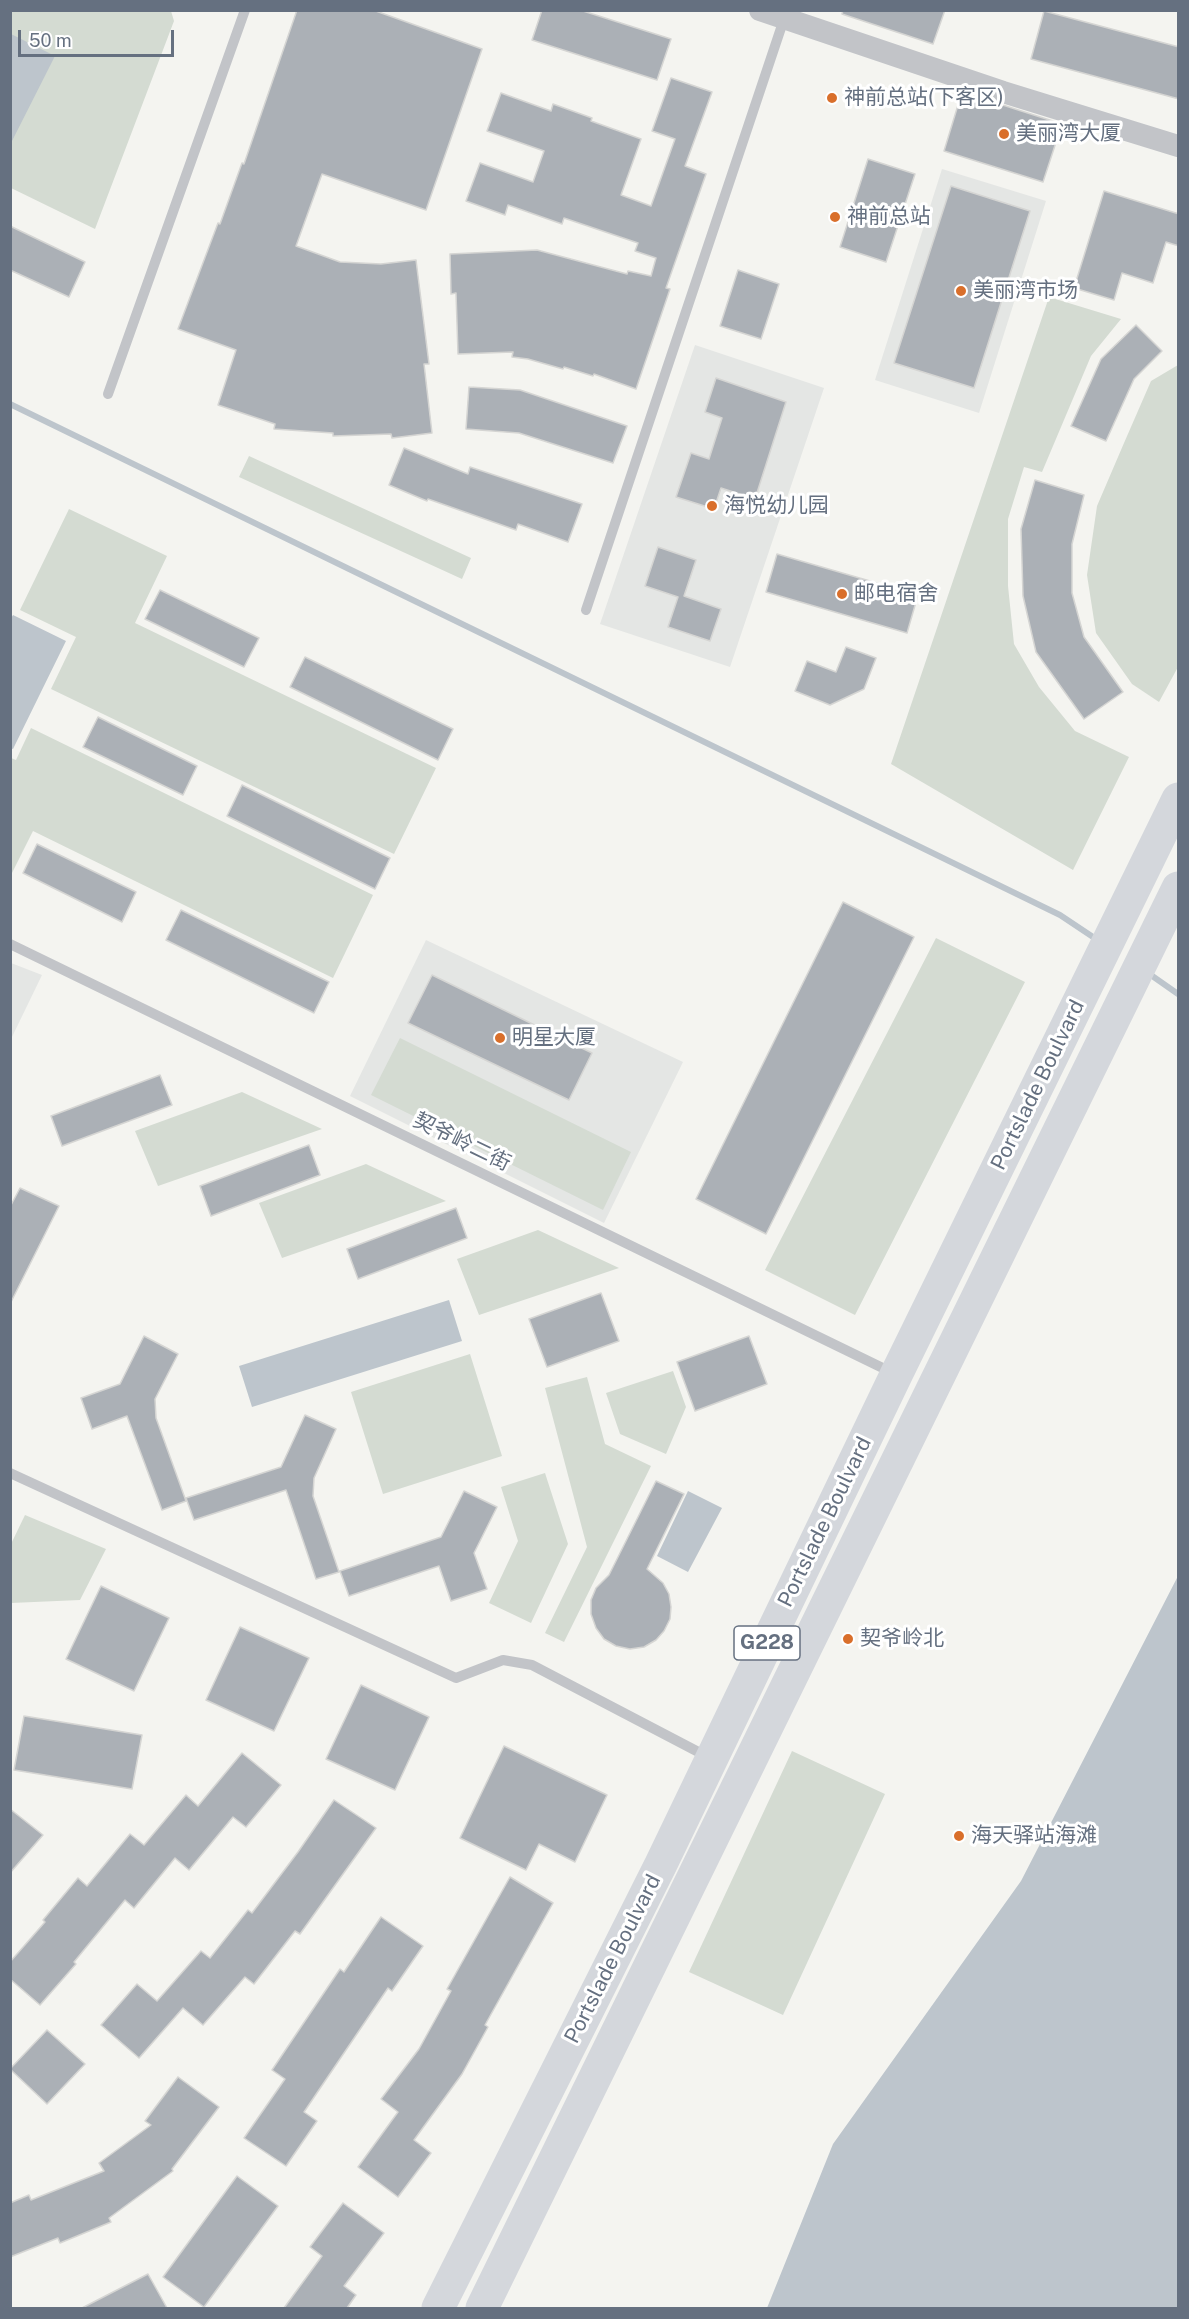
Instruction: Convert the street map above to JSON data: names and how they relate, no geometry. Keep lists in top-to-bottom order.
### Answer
{
  "streets": {
    "highway": ["Portslade Boulvard", "G228"],
    "lane": ["契爷岭二街"]
  },
  "crossings": [
    ["Portslade Boulvard", "契爷岭二街"]
  ],
  "places": [
    "神前总站(下客区)",
    "美丽湾大厦",
    "神前总站",
    "美丽湾市场",
    "海悦幼儿园",
    "邮电宿舍",
    "明星大厦",
    "契爷岭北",
    "海天驿站海滩"
  ],
  "scale_bar": "50 m"
}
